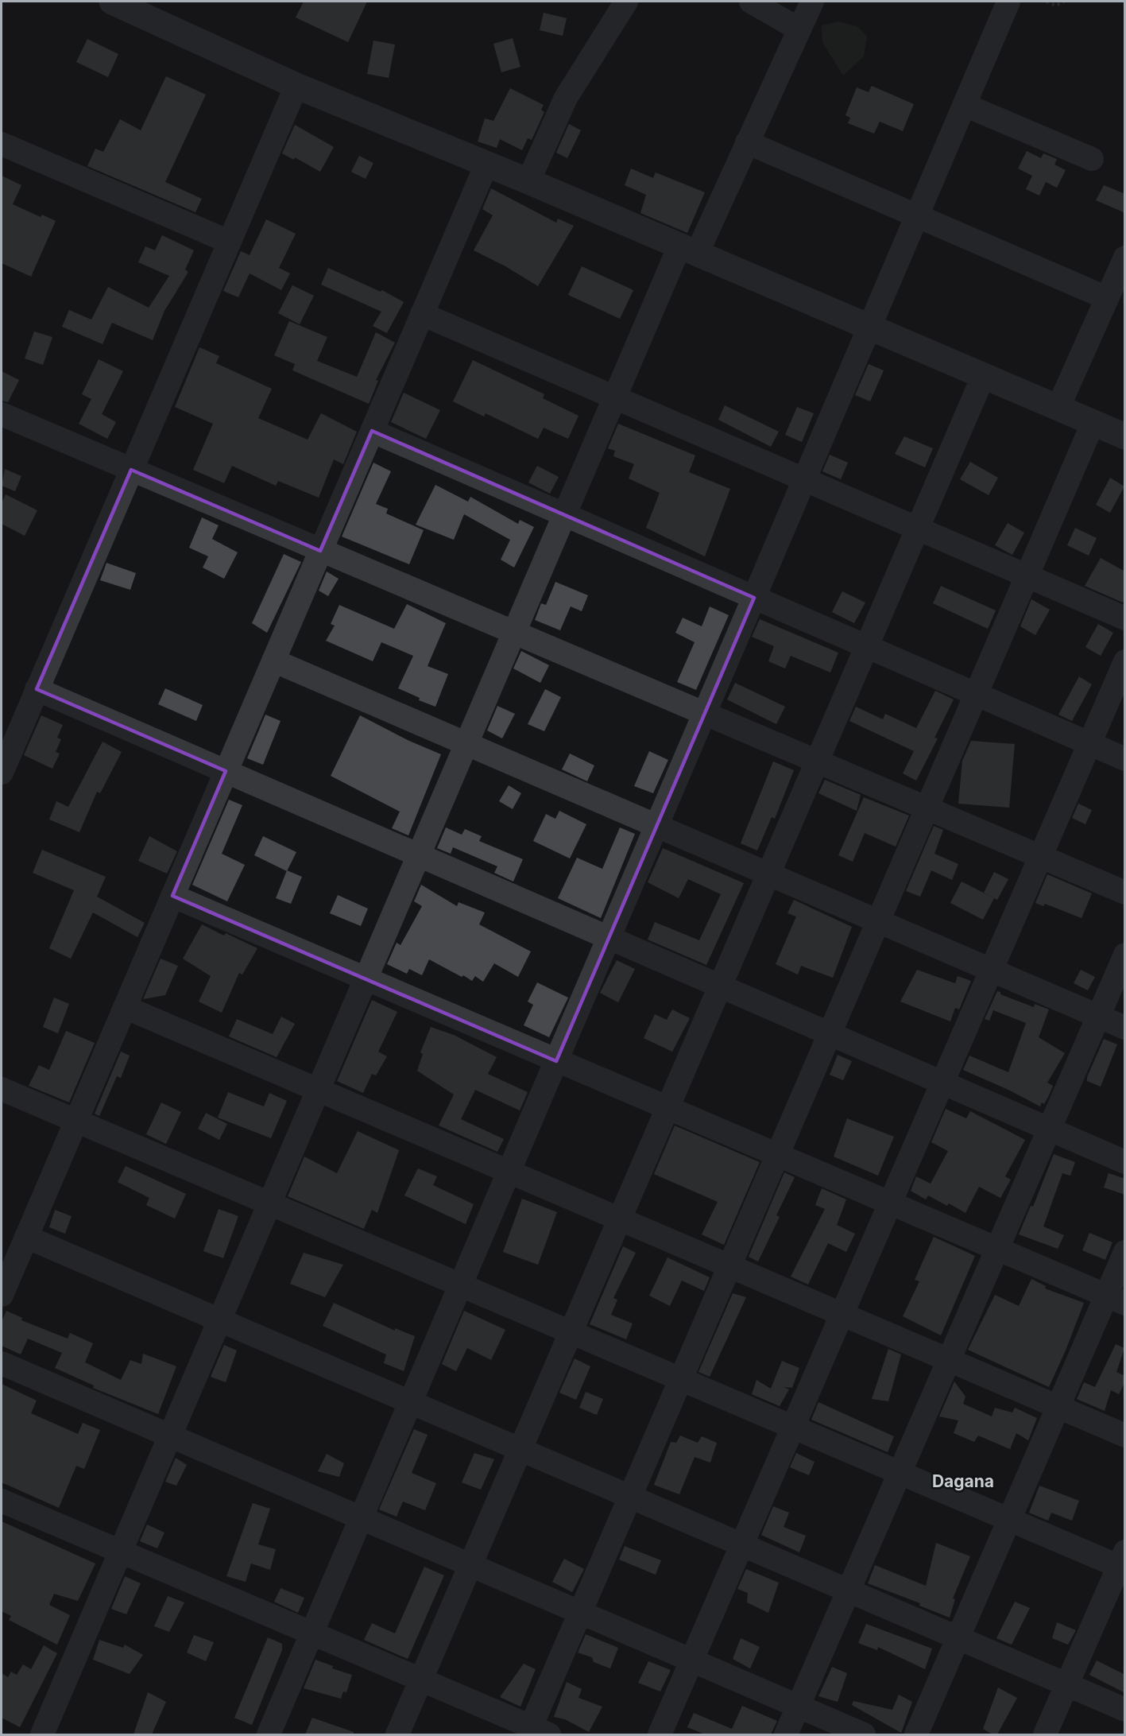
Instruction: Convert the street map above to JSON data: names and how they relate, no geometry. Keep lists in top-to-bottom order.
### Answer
{
  "districts": ["Dagana"]
}
